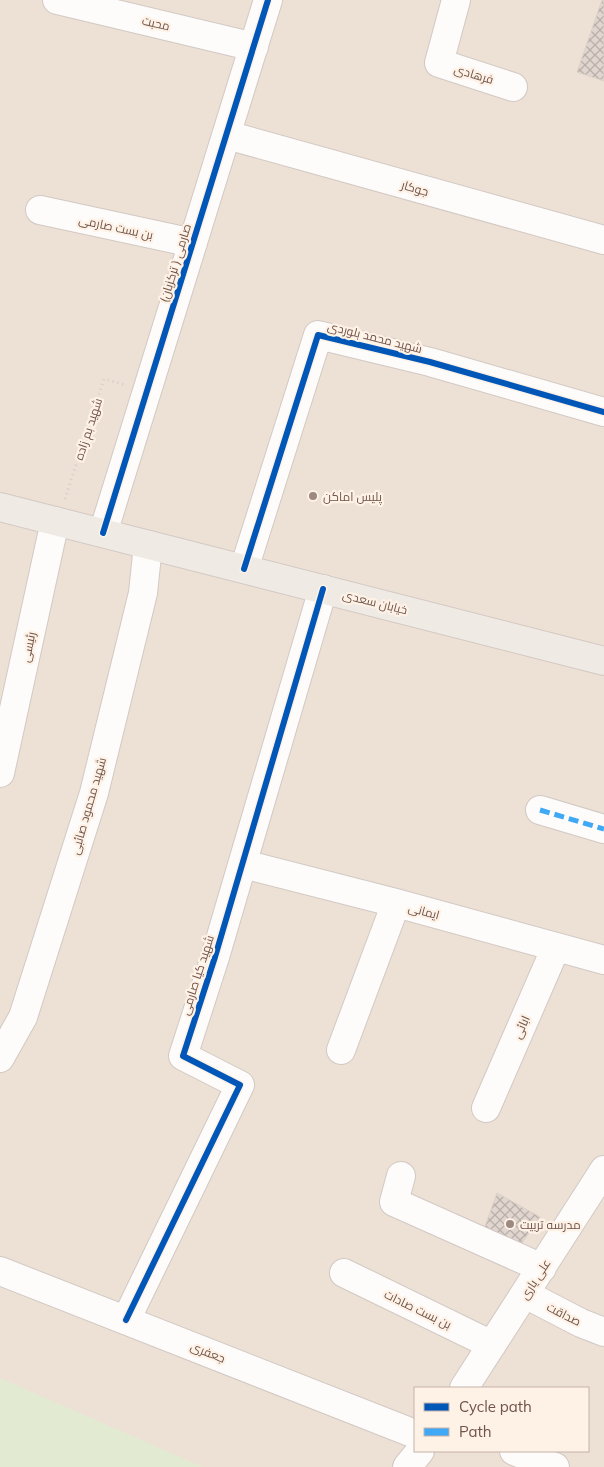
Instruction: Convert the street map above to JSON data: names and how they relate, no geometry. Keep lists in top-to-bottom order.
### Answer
{
  "streets": {
    "main road": ["خیابان سعدی"],
    "street": [
      "محبت",
      "فرهادی",
      "جوکار",
      "بن بست صارمی",
      "صارمی ( ترکزبان)",
      "شهید محمد بلوردی",
      "رئیسی",
      "شهید محمود صائبی",
      "ایمانی",
      "شهید کیا صارمی",
      "ابائی",
      "علی یاری",
      "بن بست صادات",
      "صداقت",
      "جعفری"
    ],
    "path": ["شهید بم زاده"]
  },
  "crossings": [
    ["محبت", "صارمی ( ترکزبان)"],
    ["جوکار", "صارمی ( ترکزبان)"],
    ["بن بست صارمی", "صارمی ( ترکزبان)"],
    ["صارمی ( ترکزبان)", "شهید بم زاده"],
    ["صارمی ( ترکزبان)", "خیابان سعدی"],
    ["شهید محمد بلوردی", "خیابان سعدی"],
    ["شهید بم زاده", "خیابان سعدی"],
    ["شهید بم زاده", "رئیسی"],
    ["خیابان سعدی", "رئیسی"],
    ["خیابان سعدی", "شهید محمود صائبی"],
    ["خیابان سعدی", "شهید کیا صارمی"],
    ["ایمانی", "شهید کیا صارمی"],
    ["ایمانی", "ابائی"],
    ["شهید کیا صارمی", "جعفری"],
    ["علی یاری", "بن بست صادات"],
    ["علی یاری", "صداقت"]
  ],
  "places": ["پلیس اماکن", "مدرسه تربیت"],
  "legend": ["Cycle path", "Path"]
}
